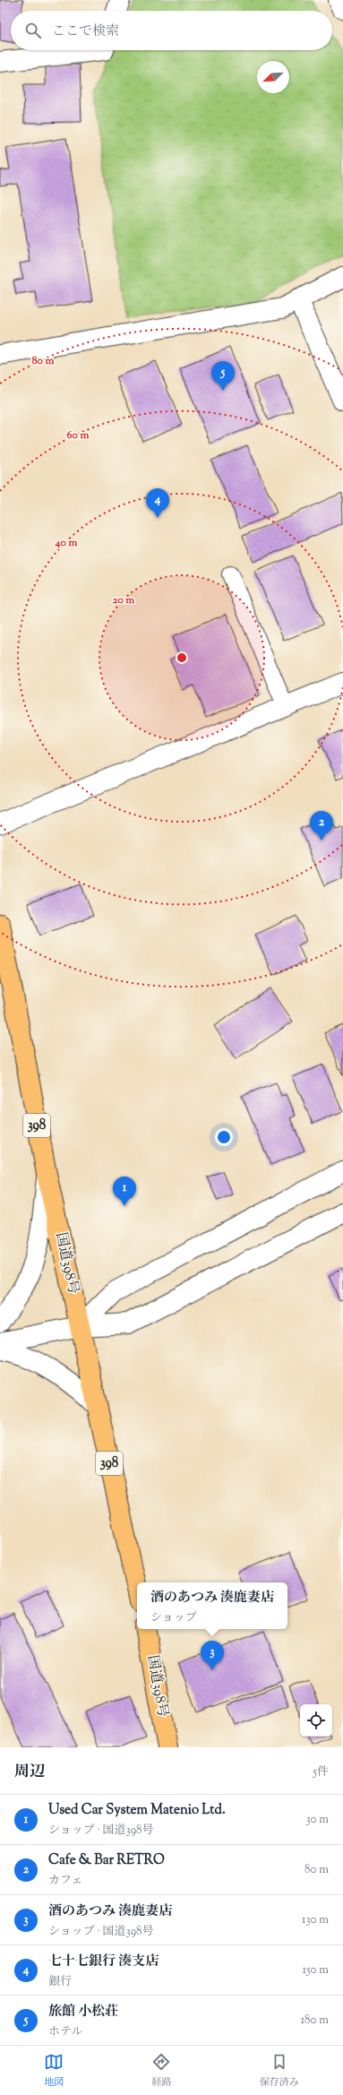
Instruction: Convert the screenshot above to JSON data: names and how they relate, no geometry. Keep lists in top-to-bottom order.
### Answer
{
  "streets": {
    "highway": ["398", "国道398号"]
  },
  "north": "bottom left",
  "page": {
    "search": "ここで検索",
    "pins": [
      "5",
      "4",
      "2",
      "1",
      "3"
    ],
    "popup": ["酒のあつみ 湊鹿妻店", "ショップ"],
    "heading": ["周辺", "5件"],
    "list": [
      {
        "mark": "1",
        "name": "Used Car System Matenio Ltd.",
        "note": "ショップ · 国道398号",
        "value": "30 m"
      },
      {
        "mark": "2",
        "name": "Cafe & Bar RETRO",
        "note": "カフェ",
        "value": "80 m"
      },
      {
        "mark": "3",
        "name": "酒のあつみ 湊鹿妻店",
        "note": "ショップ · 国道398号",
        "value": "130 m"
      },
      {
        "mark": "4",
        "name": "七十七銀行 湊支店",
        "note": "銀行",
        "value": "150 m"
      },
      {
        "mark": "5",
        "name": "旅館 小松荘",
        "note": "ホテル",
        "value": "180 m"
      }
    ],
    "nav": ["地図", "経路", "保存済み"]
  },
  "rings": [
    "80 m",
    "60 m",
    "40 m",
    "20 m"
  ]
}
